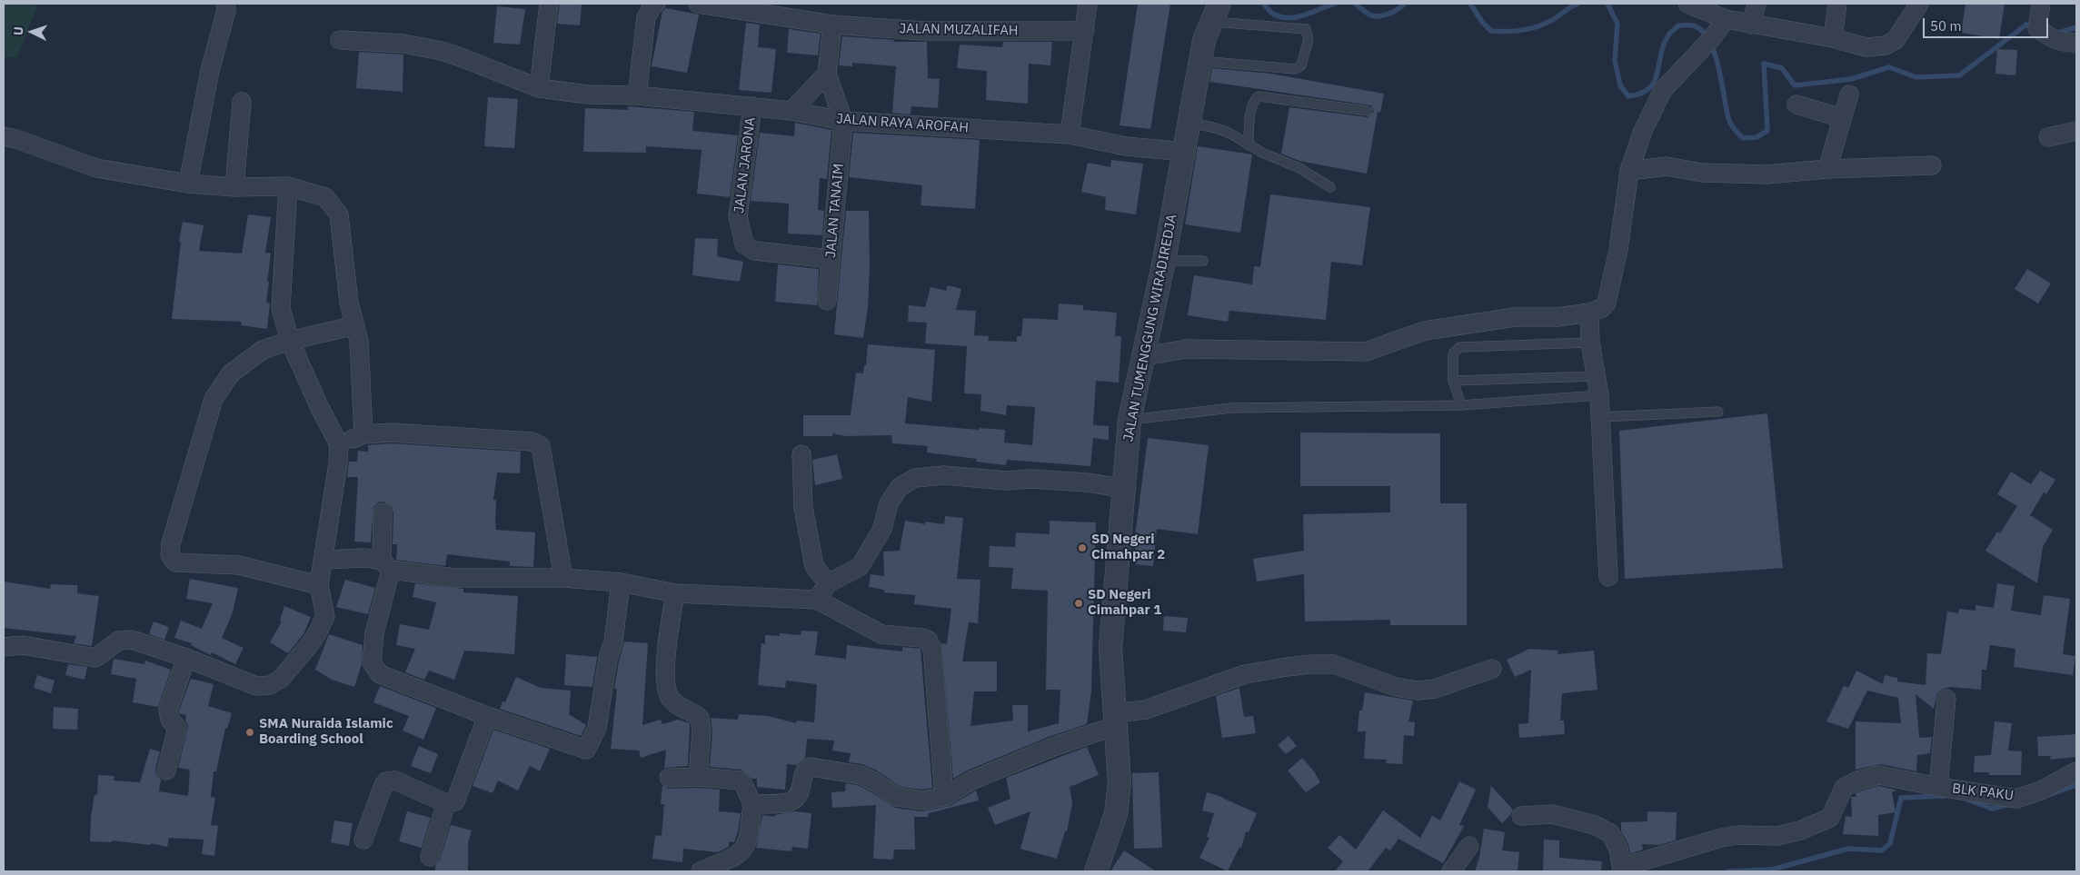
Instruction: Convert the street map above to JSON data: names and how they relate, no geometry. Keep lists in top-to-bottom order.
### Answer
{
  "streets": {
    "street": [
      "JALAN MUZALIFAH",
      "JALAN RAYA AROFAH",
      "JALAN JARONA",
      "JALAN TANAIM",
      "JALAN TUMENGGUNG WIRADIREDJA",
      "BLK PAKU"
    ]
  },
  "crossings": [
    ["JALAN RAYA AROFAH", "JALAN JARONA"],
    ["JALAN RAYA AROFAH", "JALAN TANAIM"],
    ["JALAN RAYA AROFAH", "JALAN TUMENGGUNG WIRADIREDJA"],
    ["JALAN JARONA", "JALAN TANAIM"]
  ],
  "places": ["SD Negeri Cimahpar 2", "SD Negeri Cimahpar 1", "SMA Nuraida Islamic Boarding School"],
  "scale_bar": "50 m",
  "north": "left"
}
